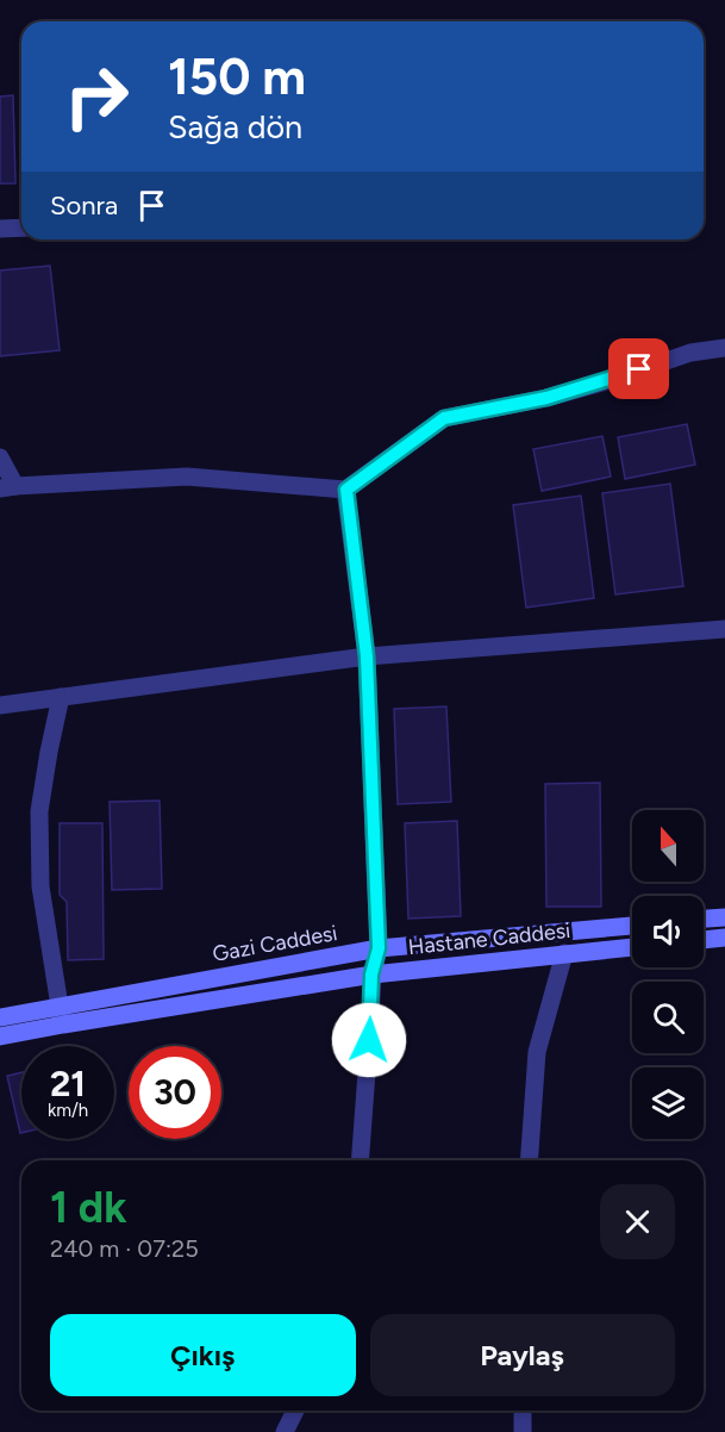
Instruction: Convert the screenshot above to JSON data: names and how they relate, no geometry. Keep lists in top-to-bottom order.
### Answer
{
  "streets": {
    "main road": ["Hastane Caddesi", "Gazi Caddesi"]
  },
  "north": "top",
  "page": {
    "turn": ["150 m", "Sağa dön"],
    "then": "Sonra",
    "speed": "21 km/h",
    "limit": "30",
    "heading": ["1 dk", "240 m · 07:25"],
    "buttons": ["Çıkış", "Paylaş"]
  }
}
